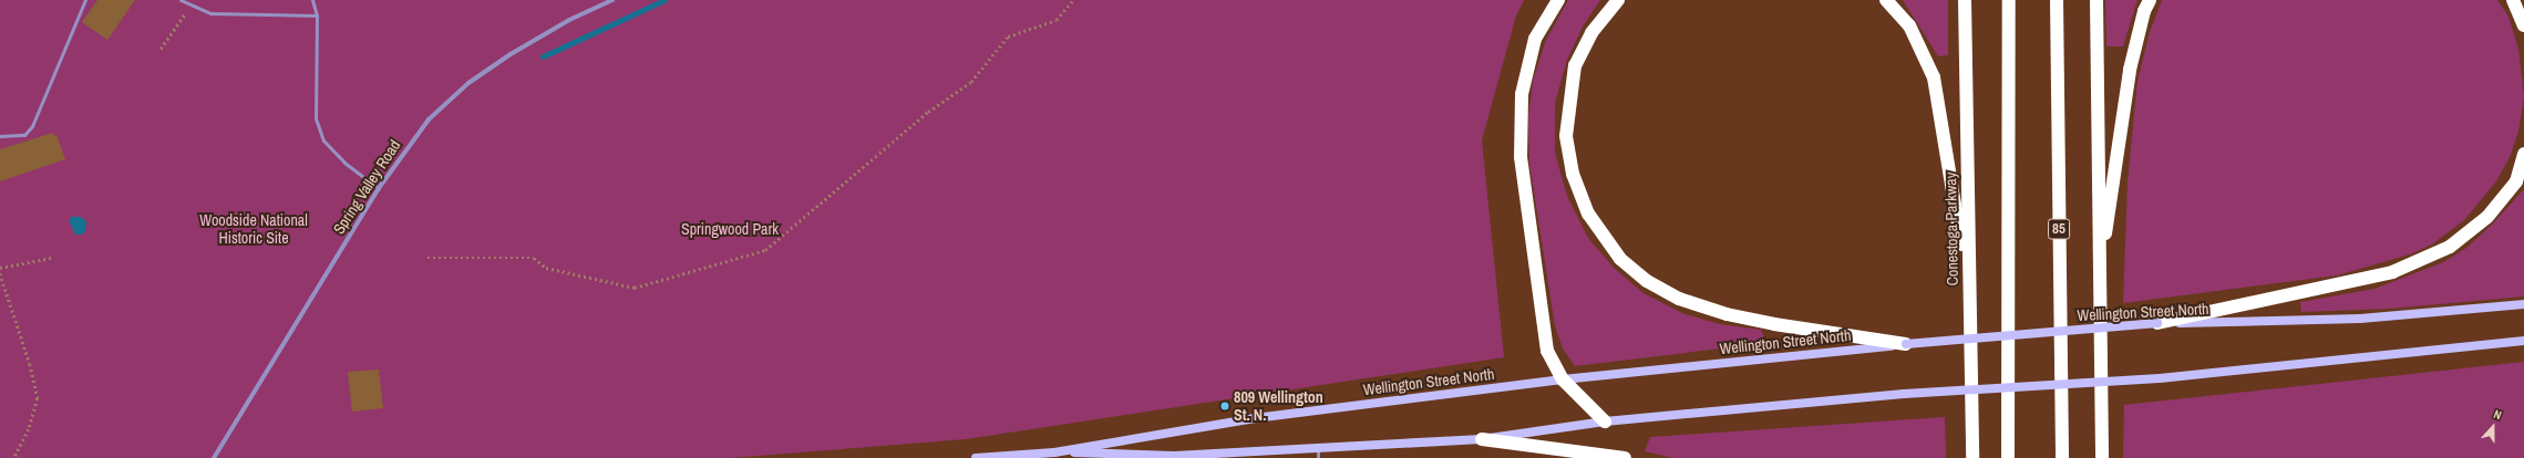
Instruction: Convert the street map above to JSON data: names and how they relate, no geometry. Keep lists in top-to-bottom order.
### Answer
{
  "streets": {
    "highway": ["Conestoga Parkway", "85"],
    "main road": ["Wellington Street North"],
    "street": ["Spring Valley Road"]
  },
  "parks": ["Woodside National Historic Site", "Springwood Park"],
  "places": ["809 Wellington St. N."],
  "north": "top"
}
